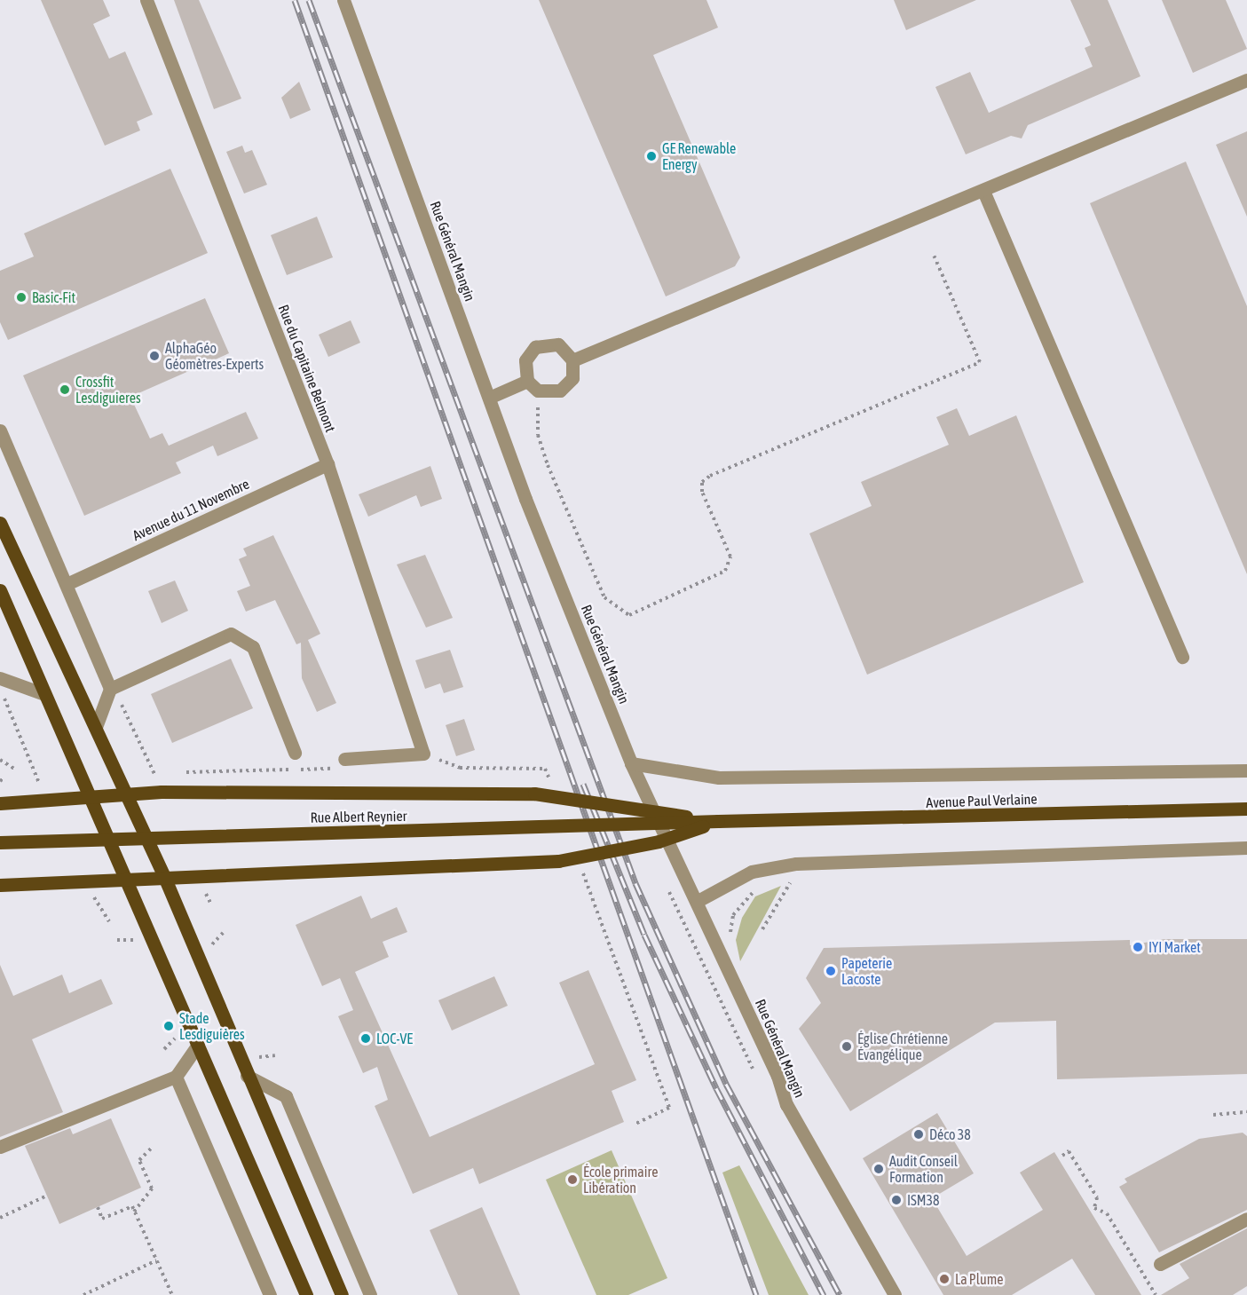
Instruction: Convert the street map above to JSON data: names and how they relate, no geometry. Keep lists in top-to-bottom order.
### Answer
{
  "streets": {
    "main road": ["Avenue Paul Verlaine", "Rue Albert Reynier"],
    "street": ["Rue Général Mangin", "Rue du Capitaine Belmont", "Avenue du 11 Novembre"]
  },
  "crossings": [
    ["Rue du Capitaine Belmont", "Avenue du 11 Novembre"],
    ["Avenue Paul Verlaine", "Rue Albert Reynier"]
  ],
  "places": [
    "GE Renewable Energy",
    "Basic-Fit",
    "AlphaGéo Géomètres-Experts",
    "Crossfit Lesdiguieres",
    "IYI Market",
    "Papeterie Lacoste",
    "Stade Lesdiguières",
    "LOC-VE",
    "Église Chrétienne Évangélique",
    "Déco 38",
    "Audit Conseil Formation",
    "École primaire Libération",
    "ISM38",
    "La Plume"
  ]
}
